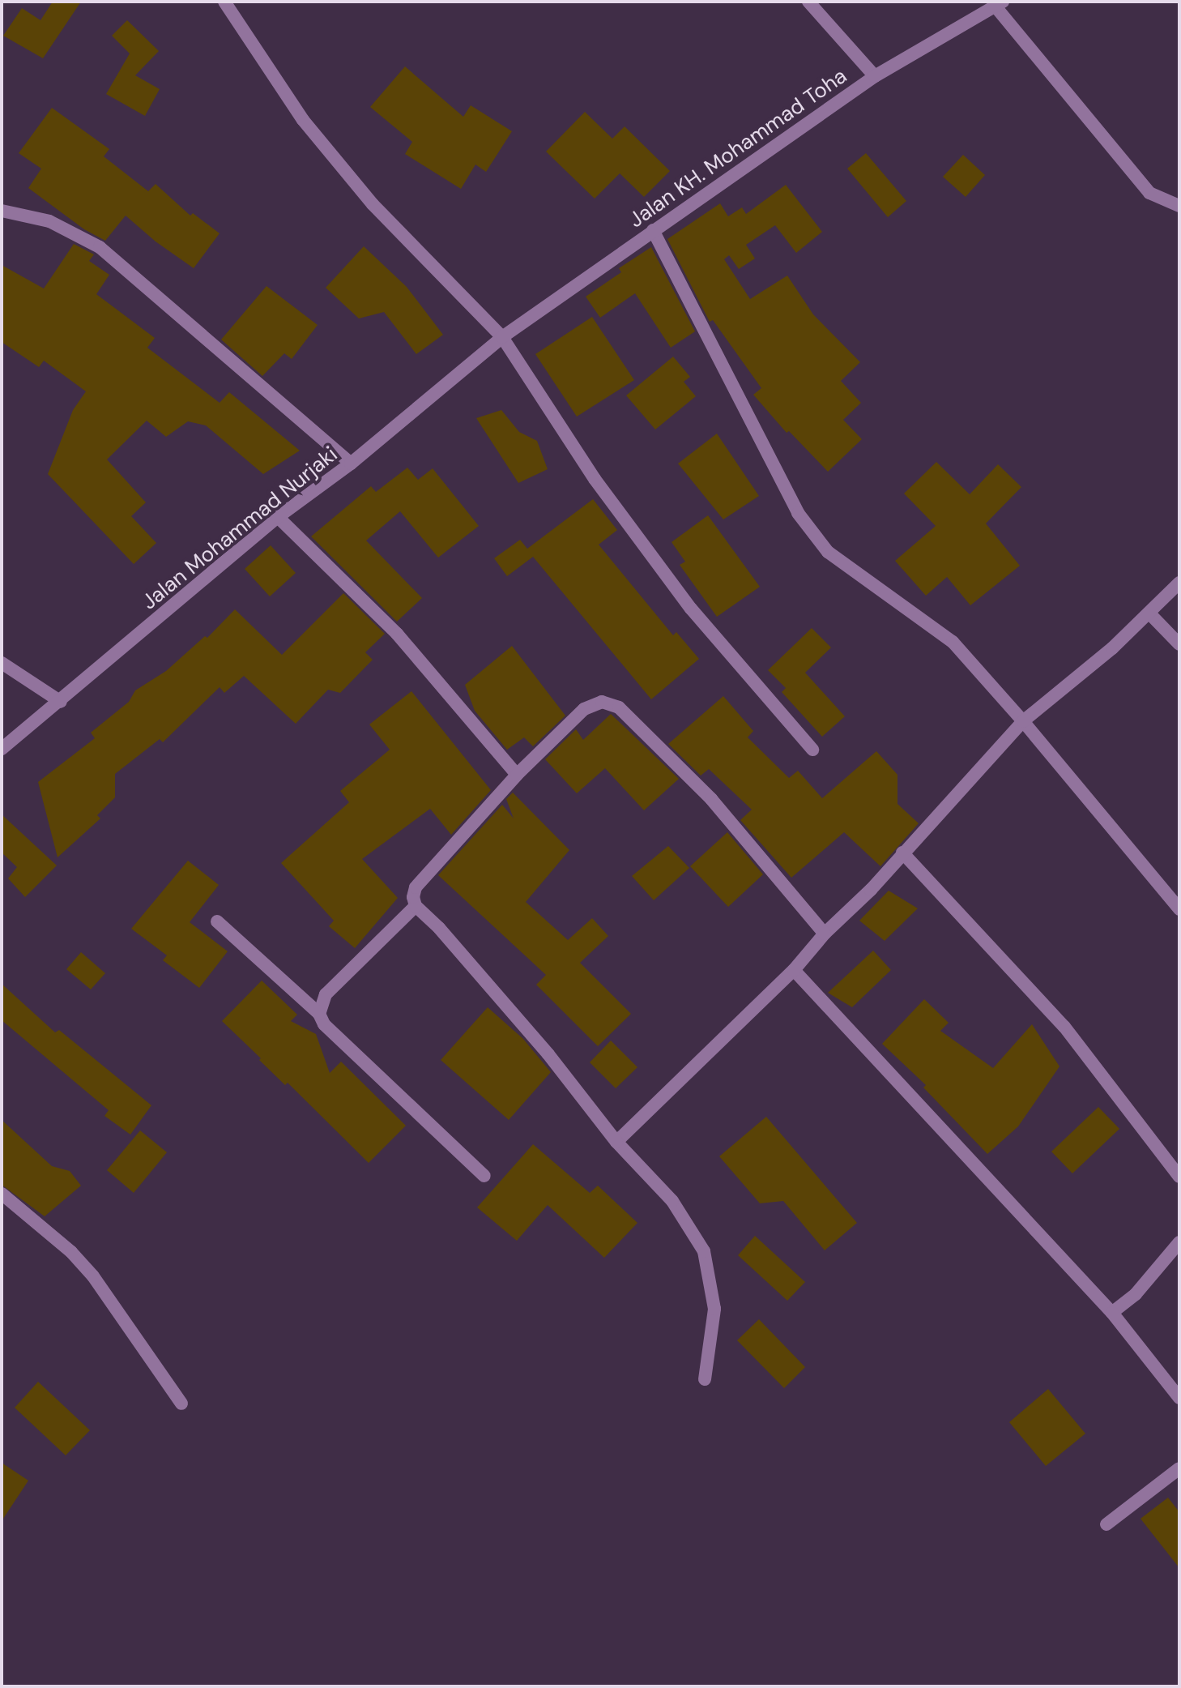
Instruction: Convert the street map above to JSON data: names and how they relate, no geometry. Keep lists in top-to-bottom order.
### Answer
{
  "streets": {
    "street": ["Jalan KH. Mohammad Toha", "Jalan Mohammad Nurjaki"]
  },
  "crossings": [
    ["Jalan KH. Mohammad Toha", "Jalan Mohammad Nurjaki"]
  ]
}
